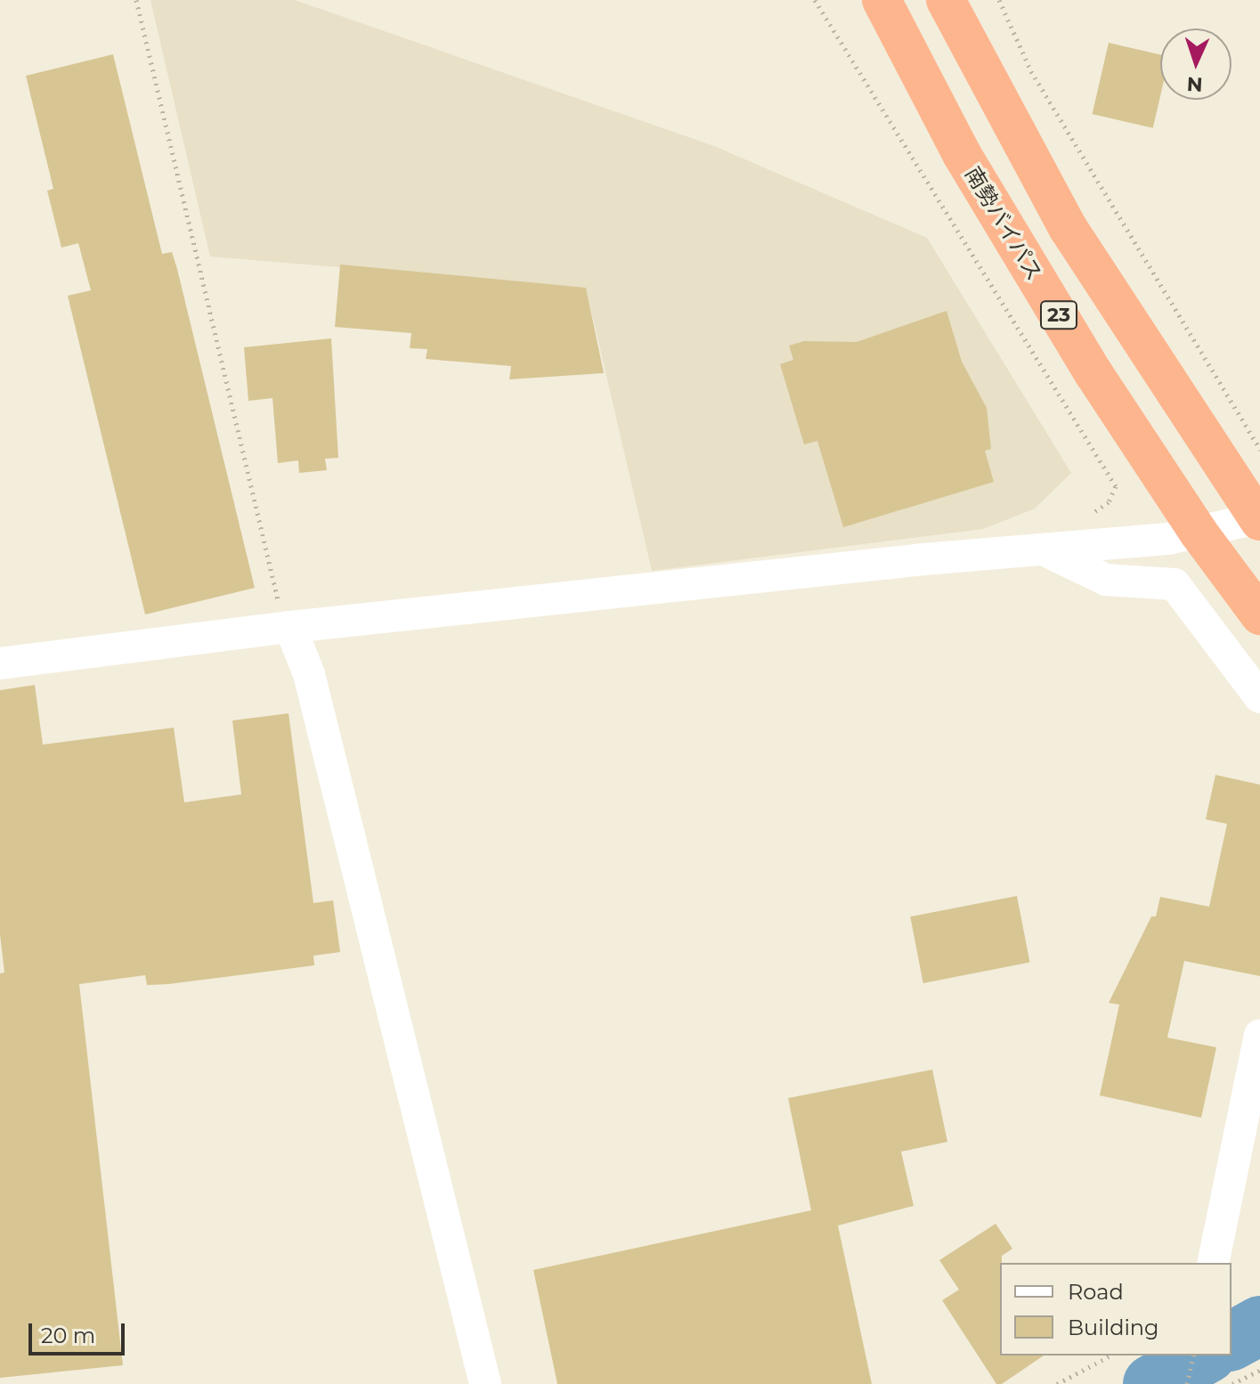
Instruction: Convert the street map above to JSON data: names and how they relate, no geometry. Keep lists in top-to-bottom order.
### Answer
{
  "streets": {
    "highway": ["南勢バイパス", "23"]
  },
  "legend": ["Road", "Building"],
  "scale_bar": "20 m",
  "north": "bottom"
}
